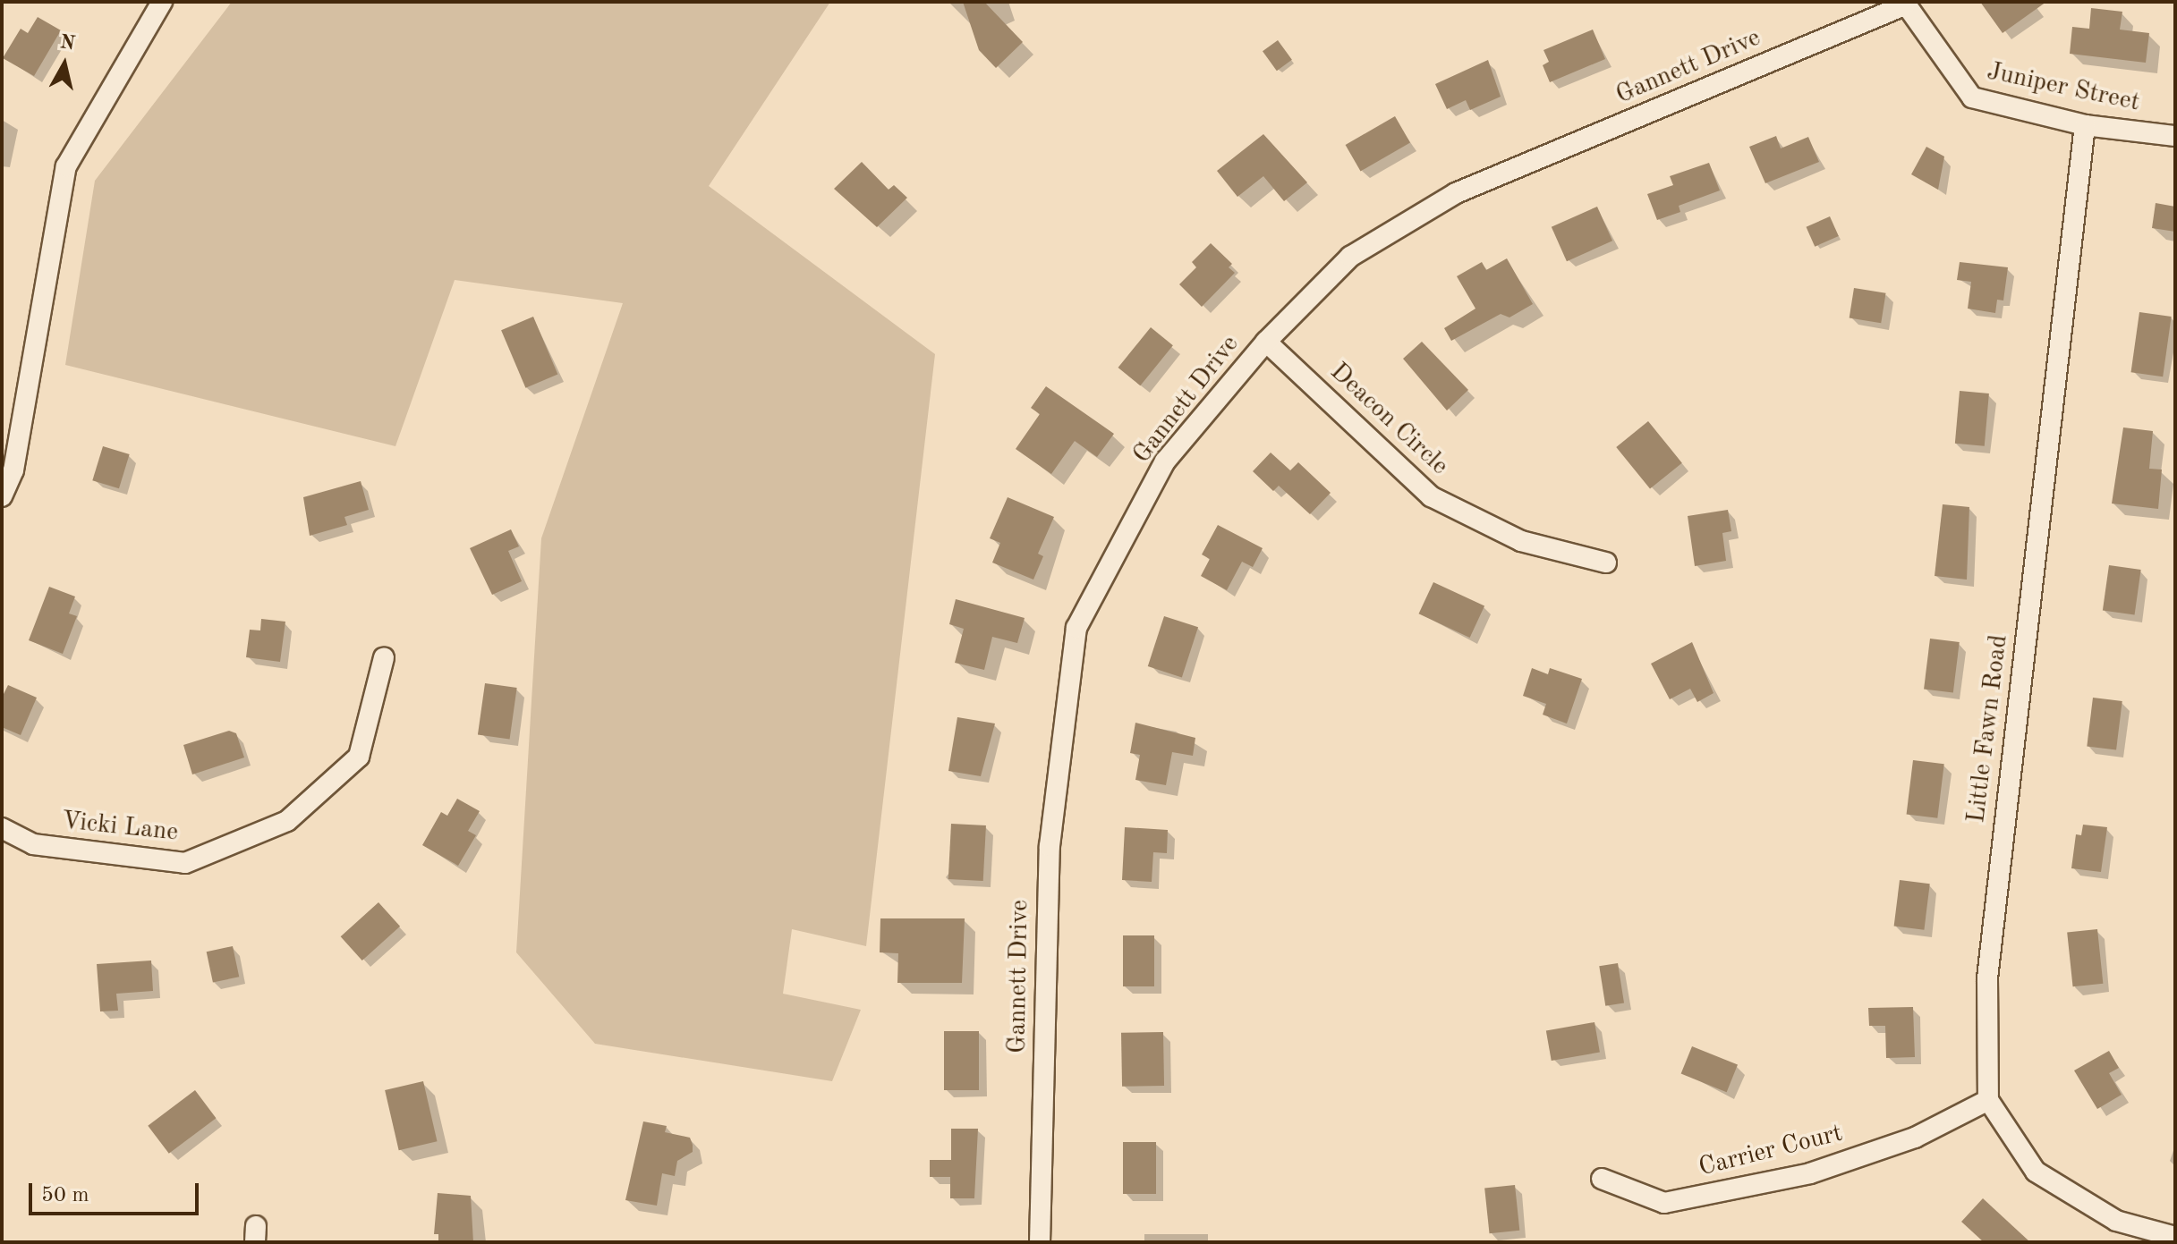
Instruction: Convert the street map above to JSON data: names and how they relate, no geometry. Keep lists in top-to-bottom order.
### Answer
{
  "streets": {
    "street": [
      "Gannett Drive",
      "Juniper Street",
      "Deacon Circle",
      "Little Fawn Road",
      "Vicki Lane",
      "Carrier Court"
    ]
  },
  "crossings": [
    ["Gannett Drive", "Juniper Street"],
    ["Gannett Drive", "Deacon Circle"],
    ["Juniper Street", "Little Fawn Road"],
    ["Little Fawn Road", "Carrier Court"]
  ],
  "scale_bar": "50 m",
  "north": "top"
}
